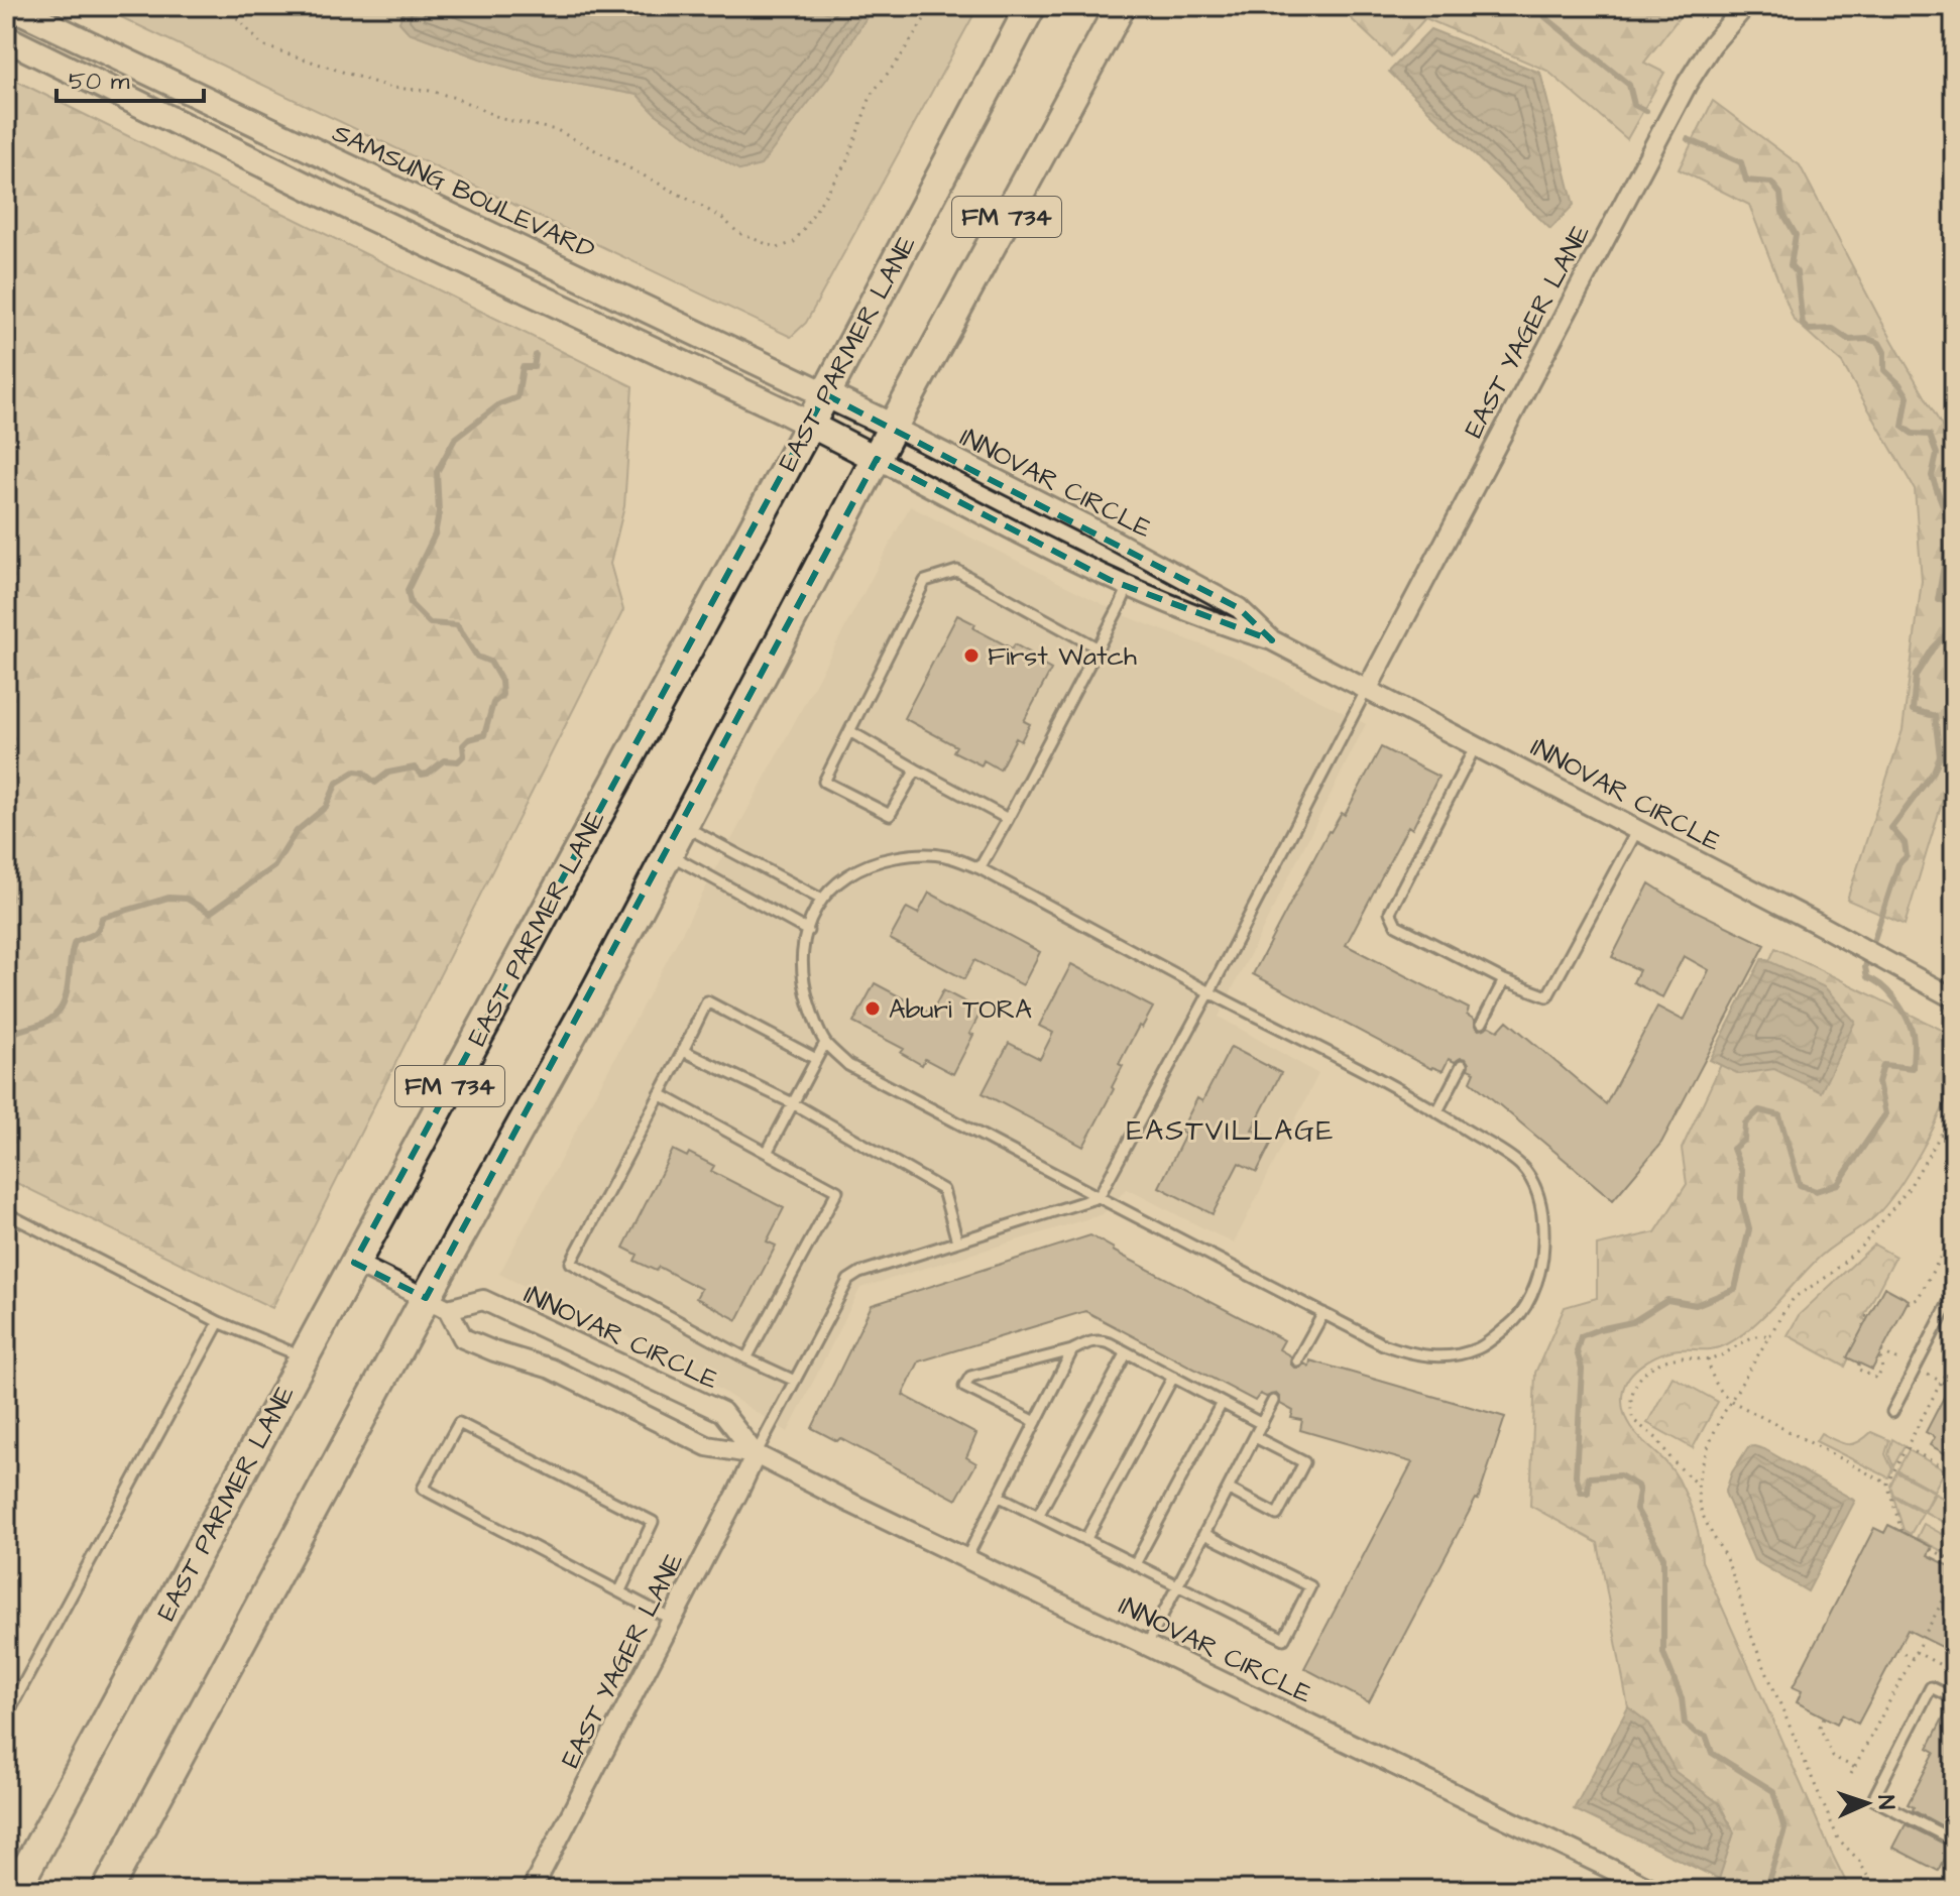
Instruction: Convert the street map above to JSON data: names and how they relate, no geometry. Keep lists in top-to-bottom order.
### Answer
{
  "streets": {
    "main road": ["FM 734", "EAST PARMER LANE"],
    "street": ["SAMSUNG BOULEVARD", "EAST YAGER LANE", "INNOVAR CIRCLE"]
  },
  "crossings": [
    ["SAMSUNG BOULEVARD", "FM 734"],
    ["SAMSUNG BOULEVARD", "EAST PARMER LANE"],
    ["SAMSUNG BOULEVARD", "INNOVAR CIRCLE"],
    ["FM 734", "INNOVAR CIRCLE"],
    ["EAST YAGER LANE", "INNOVAR CIRCLE"],
    ["EAST PARMER LANE", "INNOVAR CIRCLE"]
  ],
  "districts": ["EASTVILLAGE"],
  "places": ["First Watch", "Aburi TORA"],
  "scale_bar": "50 m",
  "north": "right"
}
